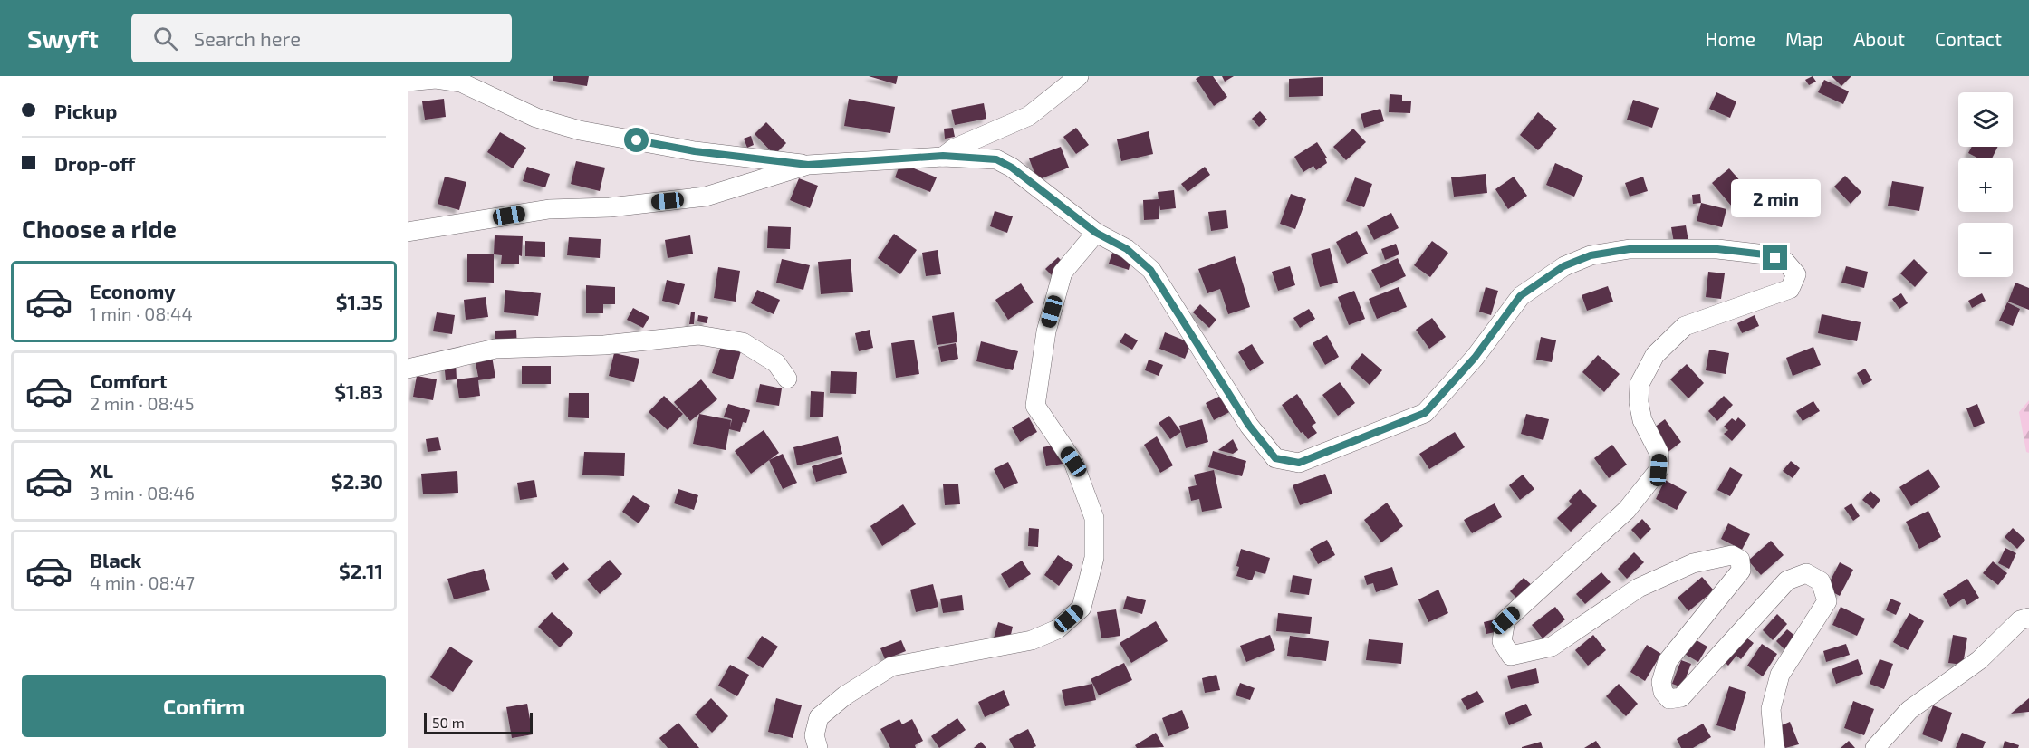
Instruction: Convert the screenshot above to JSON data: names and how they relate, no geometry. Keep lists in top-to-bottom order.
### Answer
{
  "scale_bar": "50 m",
  "page": {
    "header": "Swyft",
    "search": "Search here",
    "nav": [
      "Home",
      "Map",
      "About",
      "Contact"
    ],
    "banner": ["Pickup", "Drop-off"],
    "map_buttons": ["+", "−"],
    "bubble": "2 min",
    "heading": "Choose a ride",
    "list": [
      {
        "name": "Economy",
        "note": "1 min · 08:44",
        "value": "$1.35"
      },
      {
        "name": "Comfort",
        "note": "2 min · 08:45",
        "value": "$1.83"
      },
      {
        "name": "XL",
        "note": "3 min · 08:46",
        "value": "$2.30"
      },
      {
        "name": "Black",
        "note": "4 min · 08:47",
        "value": "$2.11"
      }
    ],
    "buttons": "Confirm",
    "scale": "50 m"
  }
}
